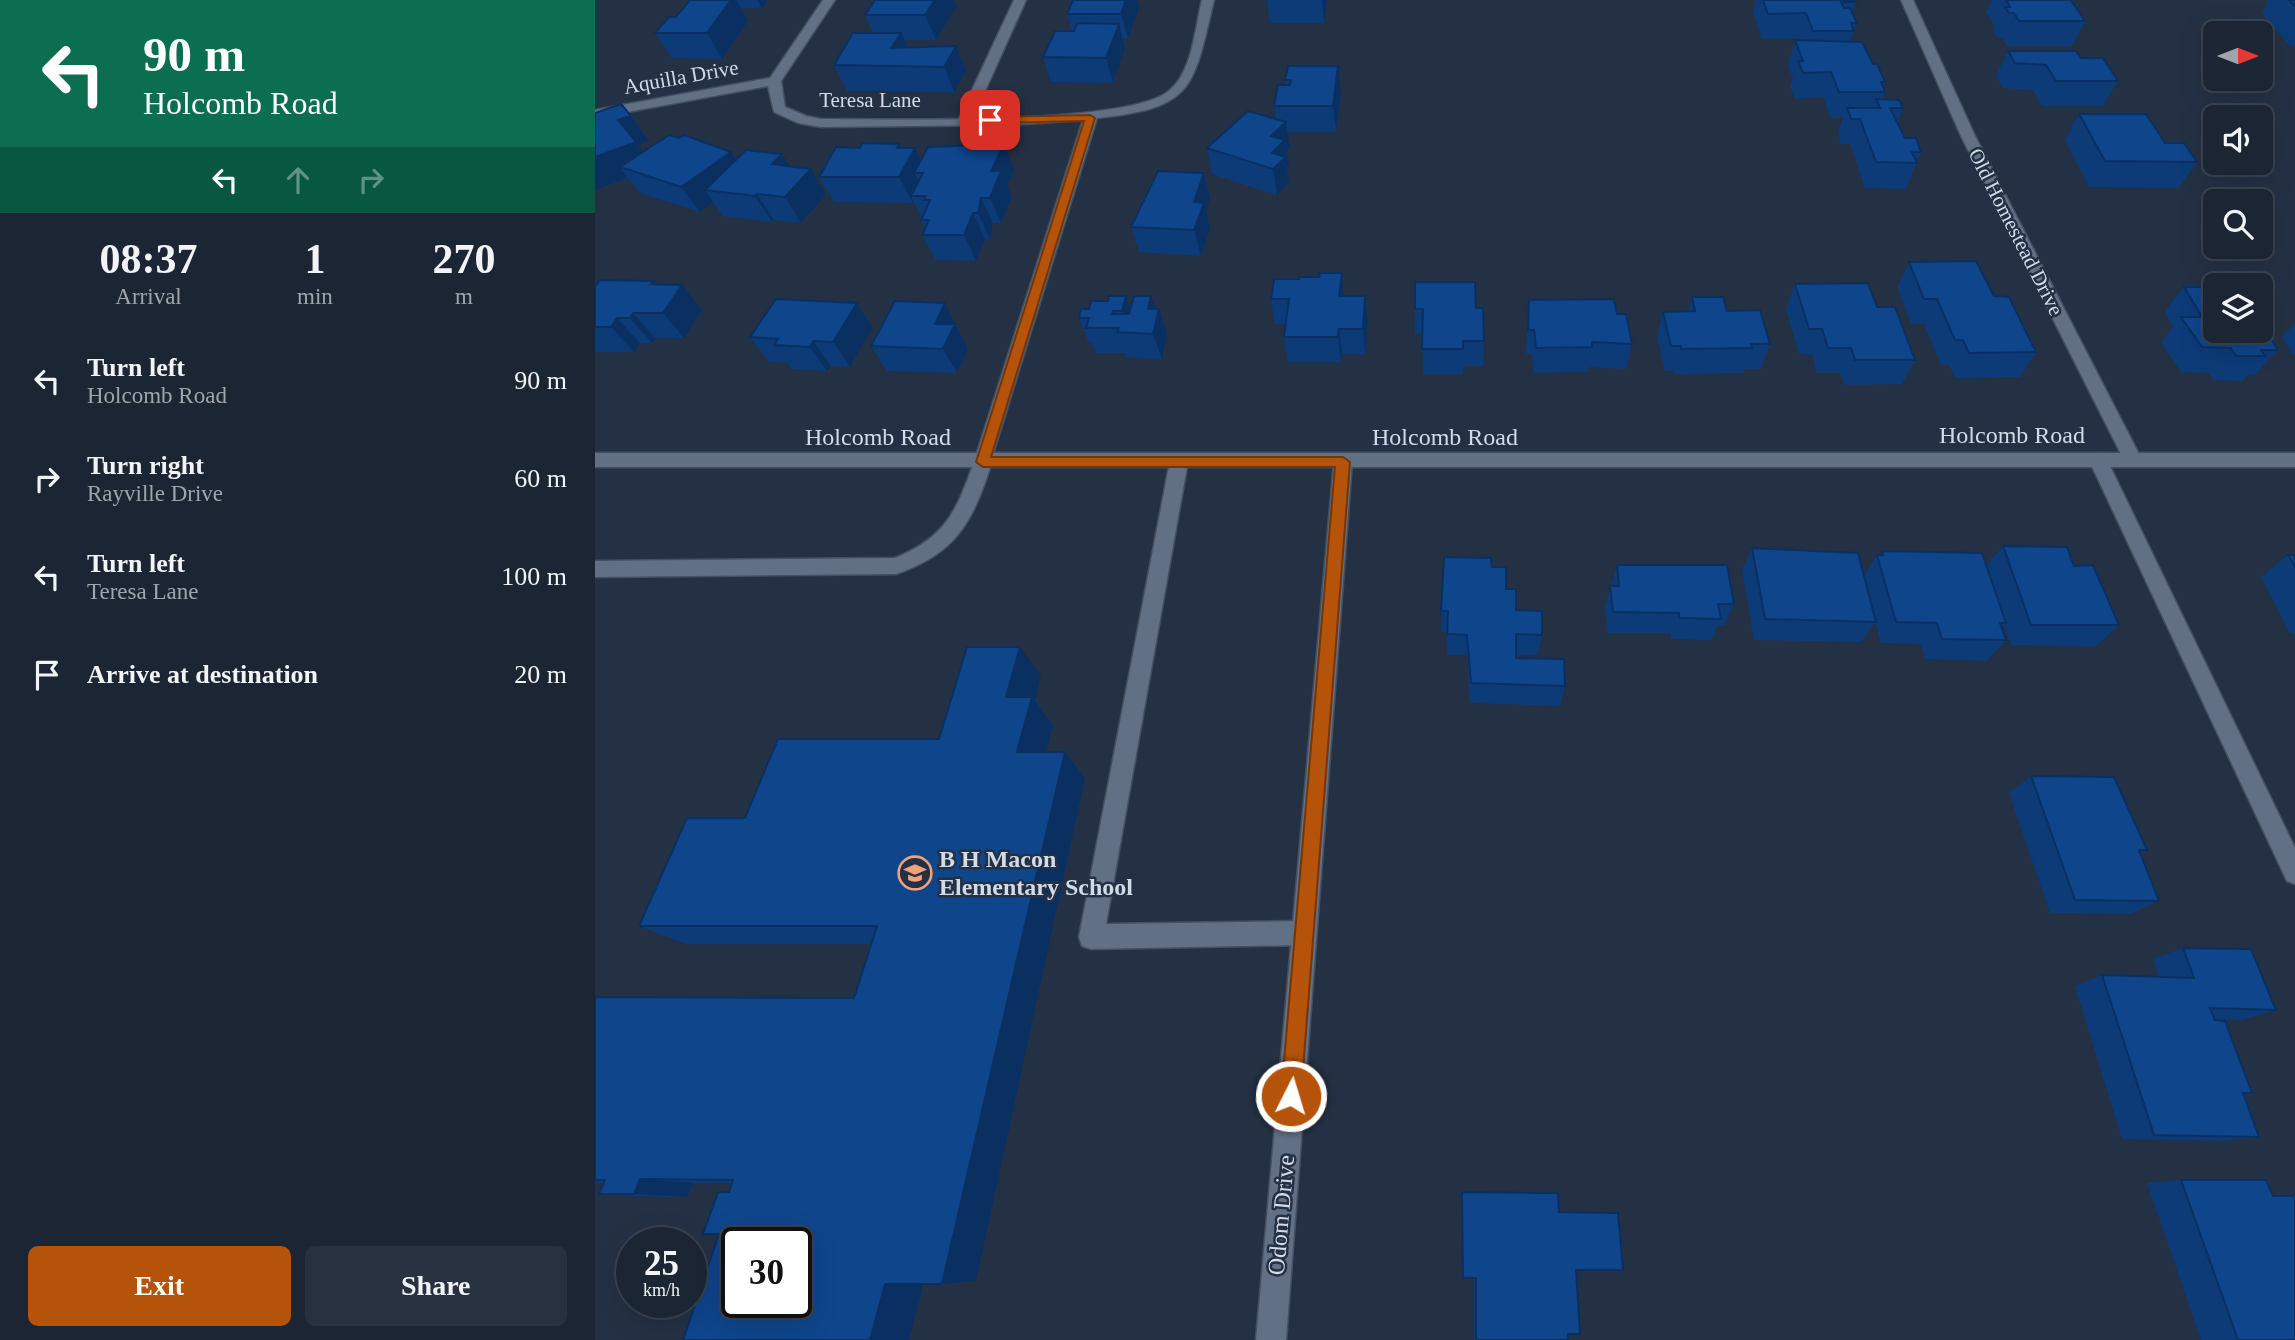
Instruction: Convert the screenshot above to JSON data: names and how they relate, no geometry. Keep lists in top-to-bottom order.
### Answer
{
  "streets": {
    "street": [
      "Aquilla Drive",
      "Teresa Lane",
      "Old Homestead Drive",
      "Holcomb Road",
      "Odom Drive"
    ]
  },
  "crossings": [
    ["Aquilla Drive", "Teresa Lane"],
    ["Old Homestead Drive", "Holcomb Road"],
    ["Holcomb Road", "Odom Drive"]
  ],
  "places": {
    "school or university": ["B H Macon Elementary School"]
  },
  "north": "right",
  "page": {
    "turn": ["90 m", "Holcomb Road"],
    "eta": [
      "08:37",
      "Arrival",
      "1",
      "min",
      "270",
      "m"
    ],
    "list": [
      {
        "name": "Turn left",
        "note": "Holcomb Road",
        "value": "90 m"
      },
      {
        "name": "Turn right",
        "note": "Rayville Drive",
        "value": "60 m"
      },
      {
        "name": "Turn left",
        "note": "Teresa Lane",
        "value": "100 m"
      },
      {
        "name": "Arrive at destination",
        "value": "20 m"
      }
    ],
    "speed": "25 km/h",
    "limit": "30",
    "buttons": ["Exit", "Share"]
  }
}
